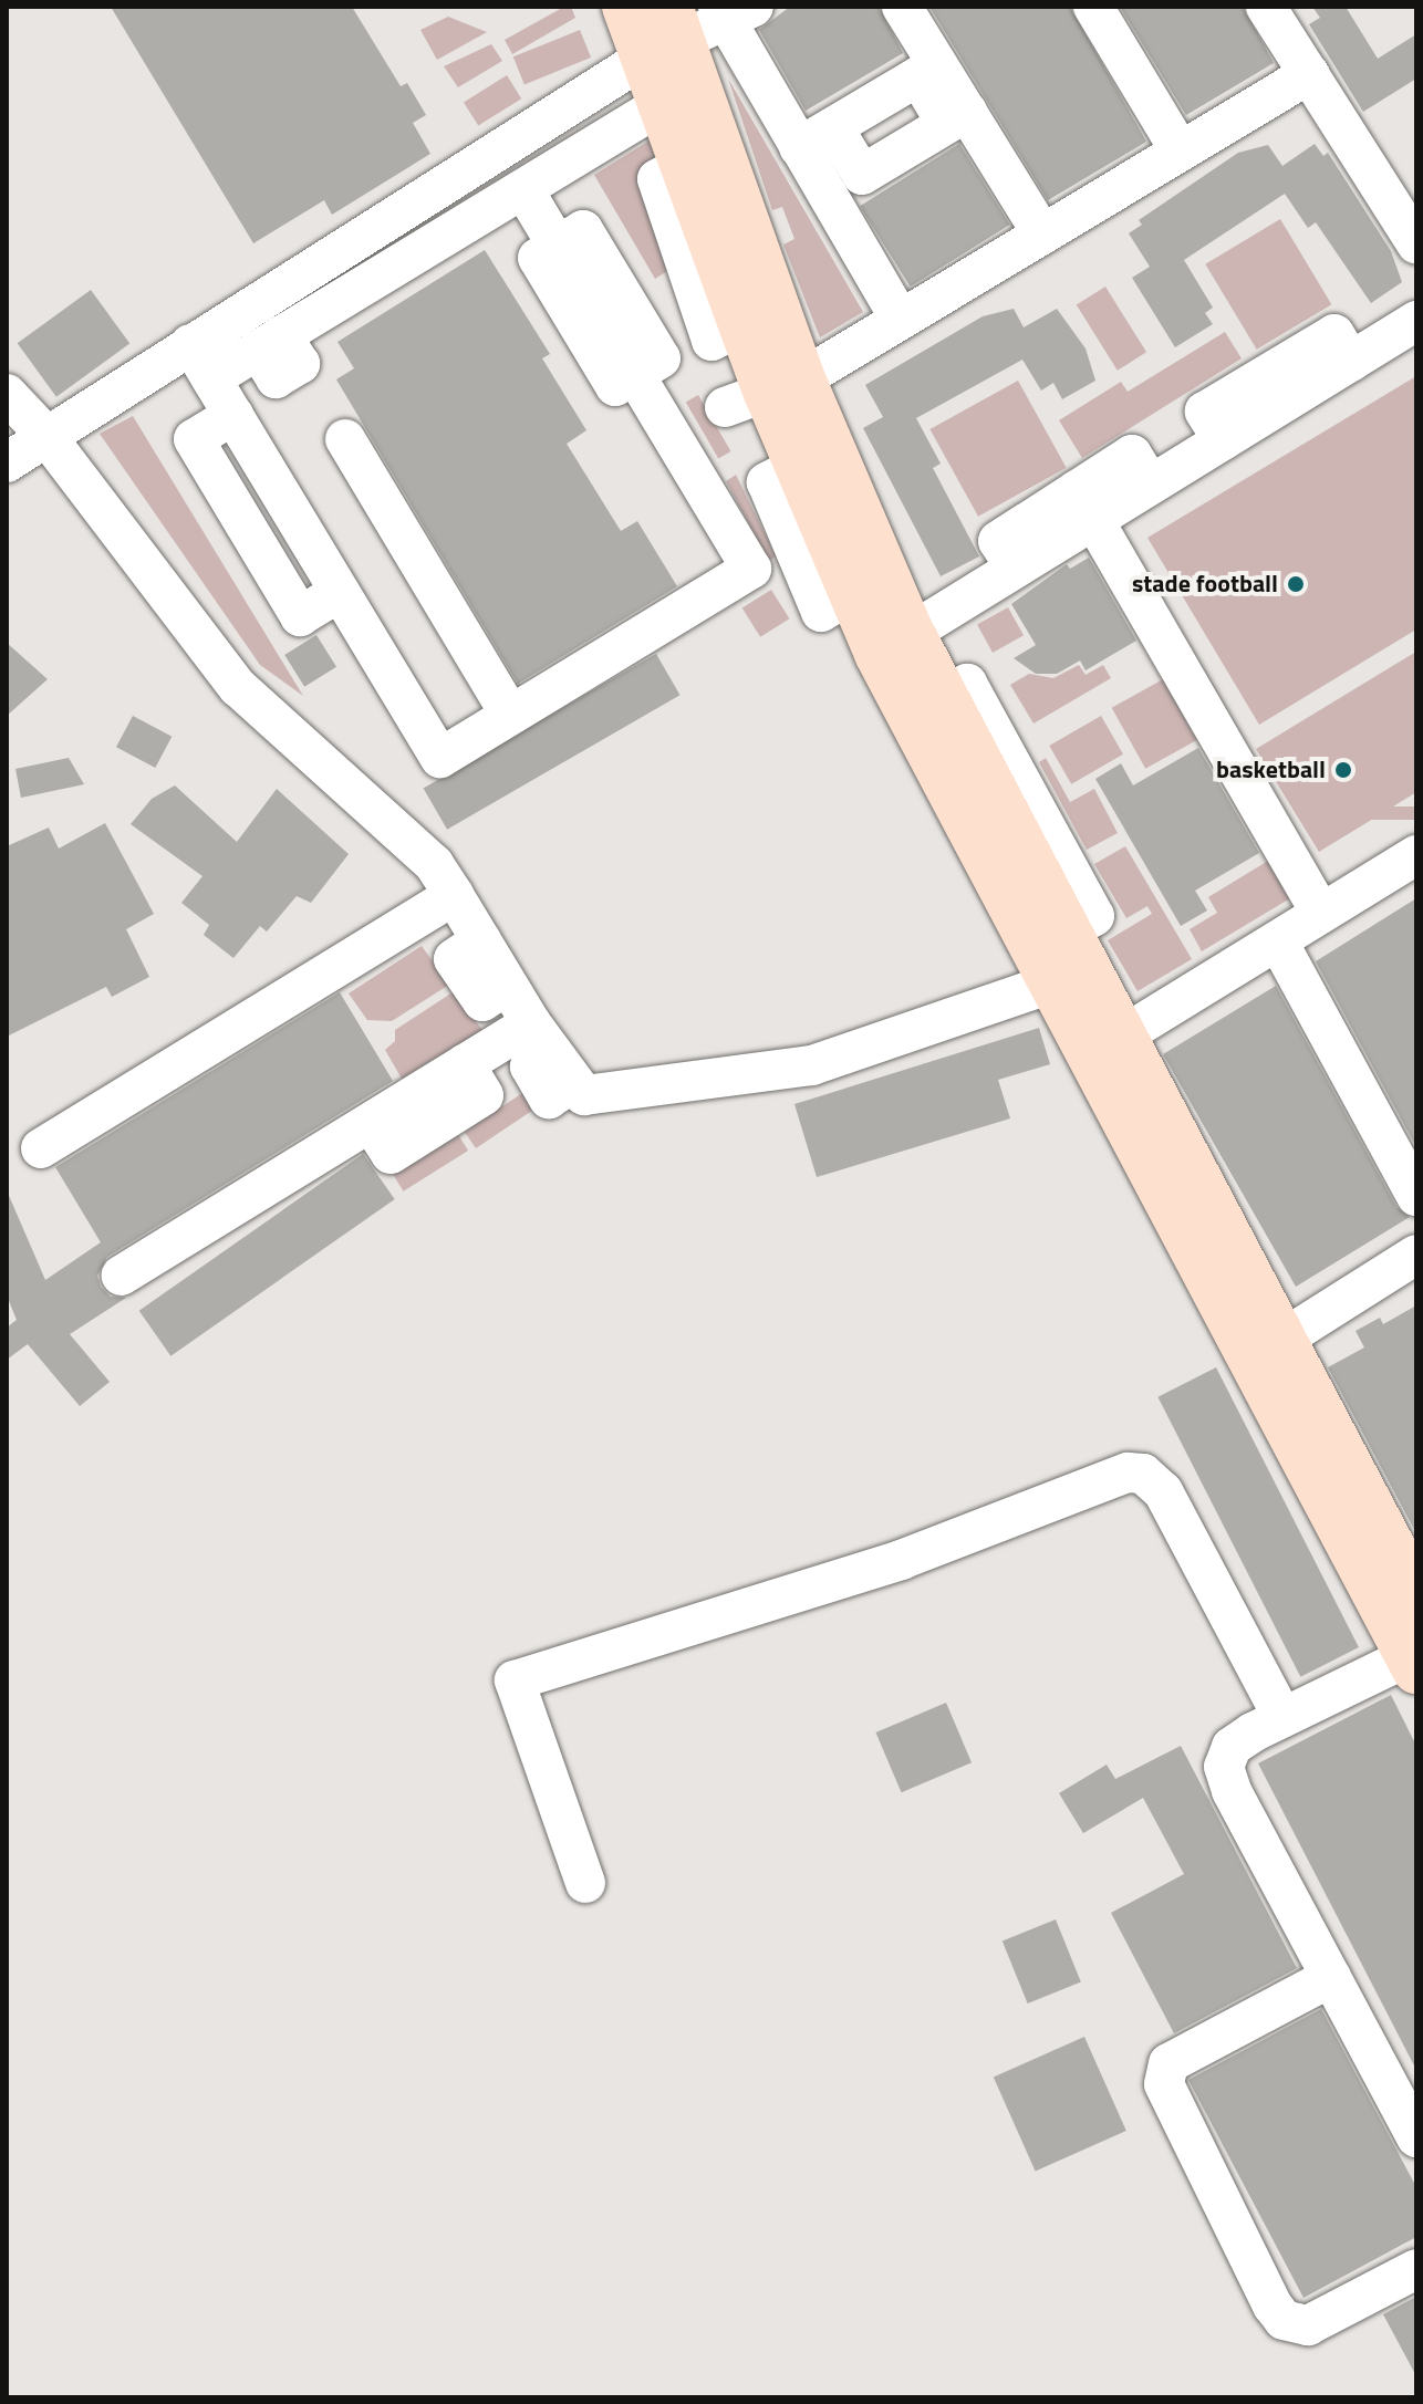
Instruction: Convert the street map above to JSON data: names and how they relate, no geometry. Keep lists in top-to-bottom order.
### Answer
{
  "places": ["stade football", "basketball"]
}
